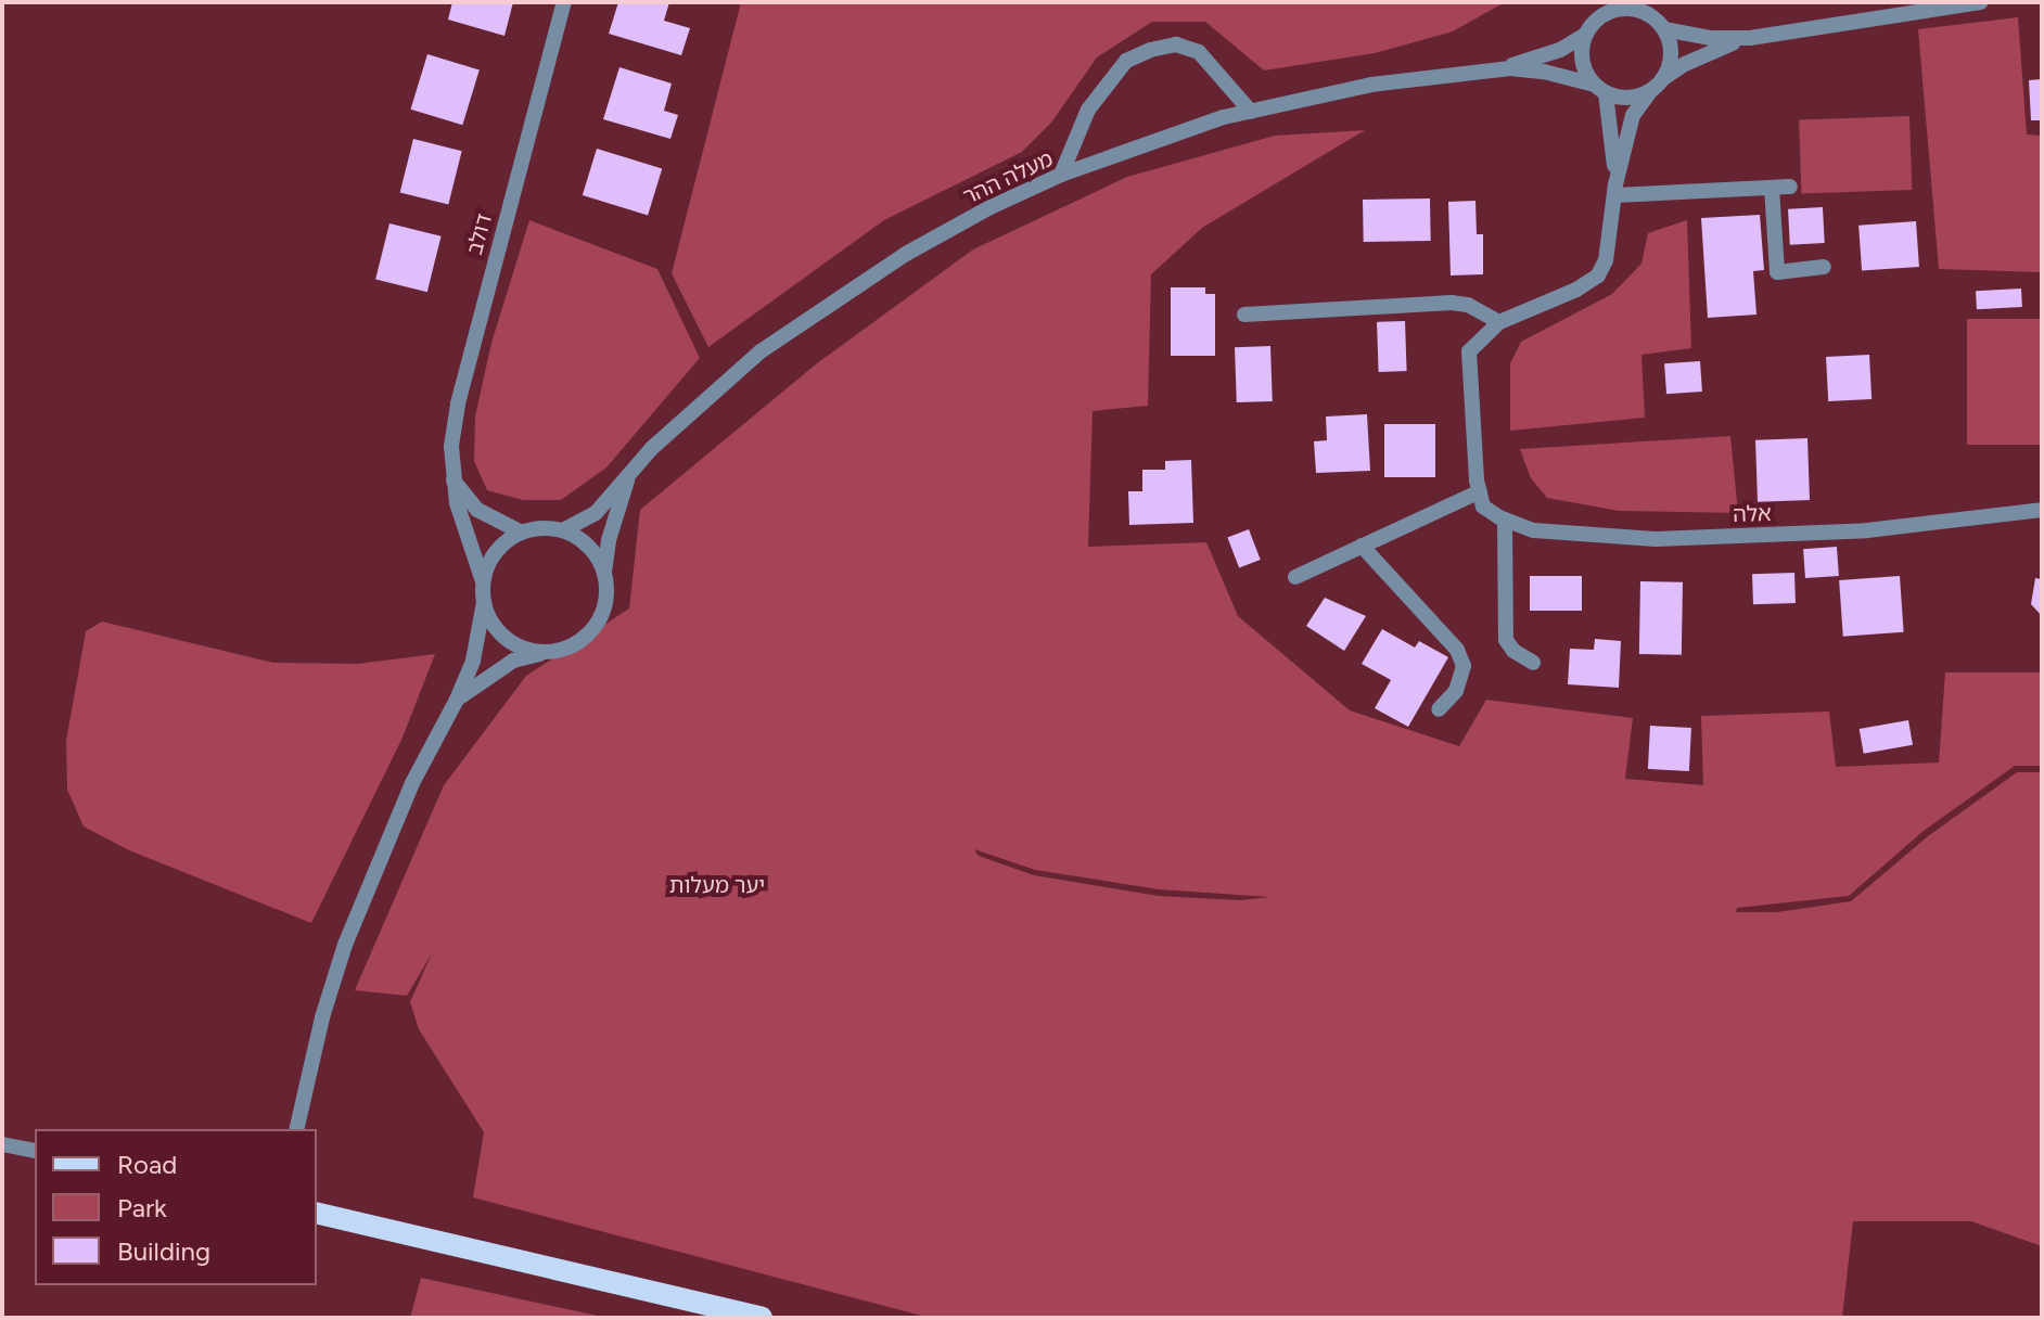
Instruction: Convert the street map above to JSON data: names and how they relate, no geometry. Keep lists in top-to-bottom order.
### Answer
{
  "streets": {
    "street": ["מעלה ההר", "דולב", "אלה"]
  },
  "crossings": [
    ["מעלה ההר", "דולב"]
  ],
  "parks": ["יער מעלות"],
  "legend": ["Road", "Park", "Building"]
}
